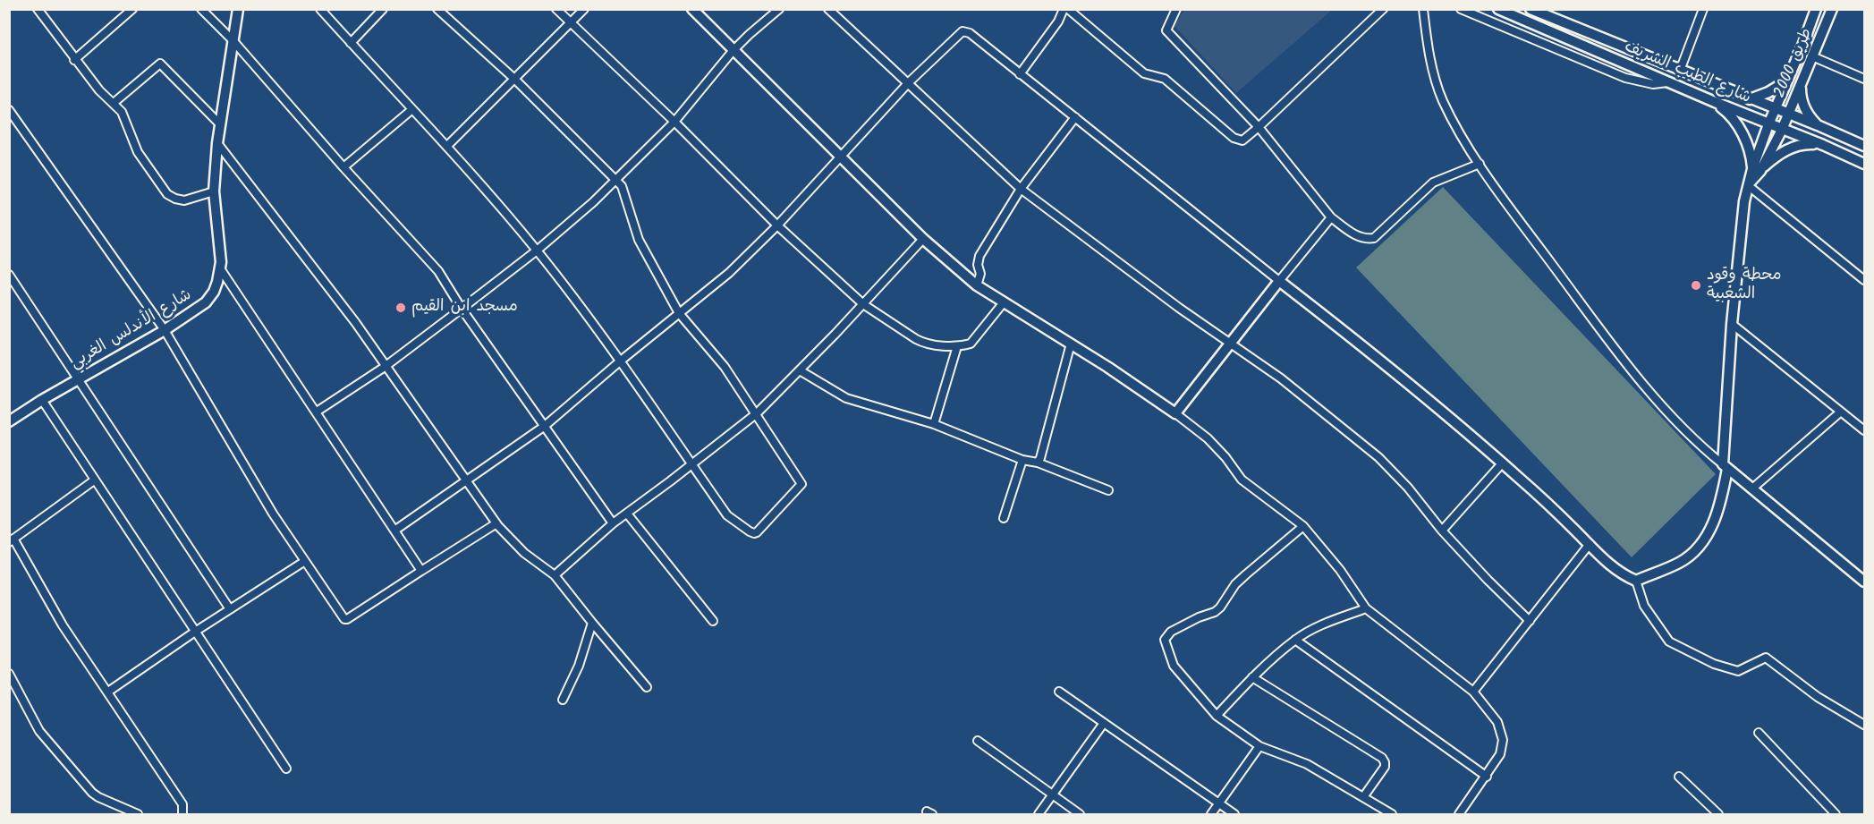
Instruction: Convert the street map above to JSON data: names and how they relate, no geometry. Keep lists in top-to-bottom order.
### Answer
{
  "streets": {
    "street": ["طريق 2000", "شارع الطيب الشريف", "شارع الأندلس الغربي"]
  },
  "crossings": [
    ["طريق 2000", "شارع الطيب الشريف"]
  ],
  "places": ["محطة وقود الشعبية", "مسجد ابن القيم"]
}
